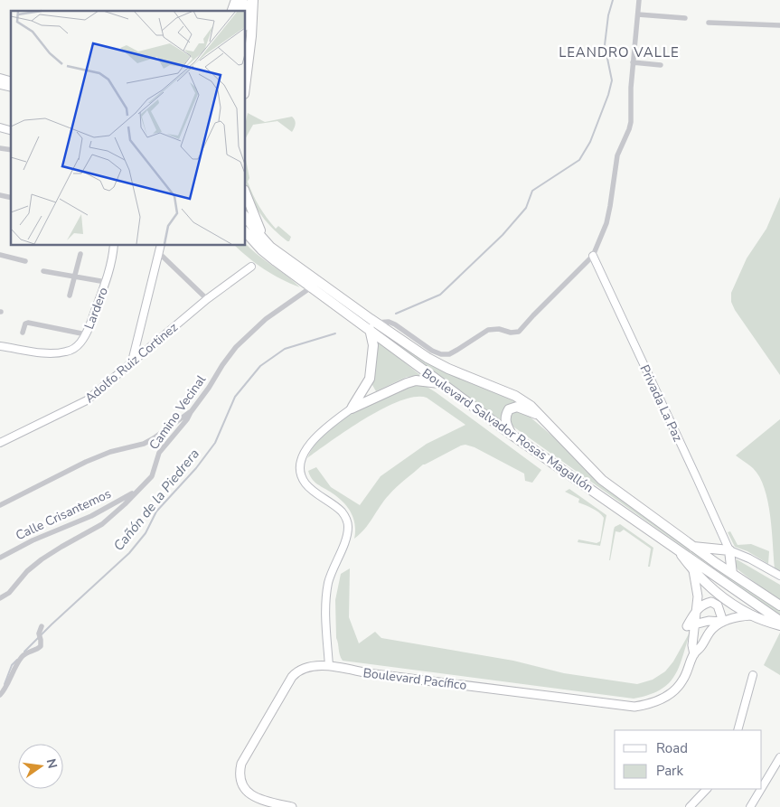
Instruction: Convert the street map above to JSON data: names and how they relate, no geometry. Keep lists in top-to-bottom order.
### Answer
{
  "streets": {
    "highway": ["Boulevard Salvador Rosas Magallón"],
    "main road": ["Boulevard Pacífico"],
    "street": [
      "Lardero",
      "Adolfo Ruiz Cortinez",
      "Privada La Paz",
      "Camino Vecinal",
      "Calle Crisantemos"
    ]
  },
  "crossings": [
    ["Camino Vecinal", "Boulevard Salvador Rosas Magallón"],
    ["Camino Vecinal", "Calle Crisantemos"]
  ],
  "districts": ["LEANDRO VALLE"],
  "water": ["Cañón de la Piedrera"],
  "legend": ["Road", "Park"],
  "north": "right"
}
